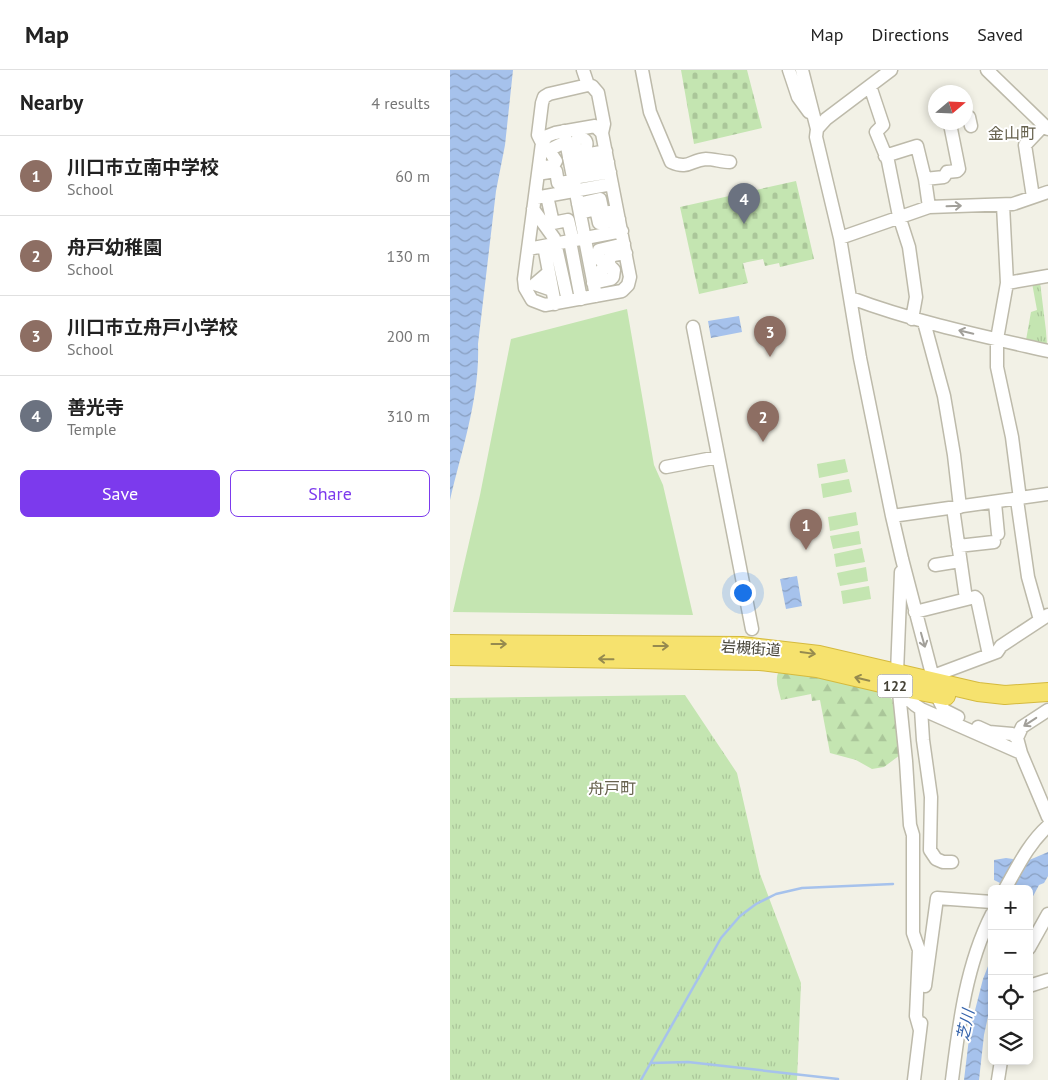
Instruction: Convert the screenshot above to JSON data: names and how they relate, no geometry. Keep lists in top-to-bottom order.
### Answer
{
  "streets": {
    "highway": ["岩槻街道", "122"]
  },
  "districts": ["金山町", "舟戸町"],
  "water": ["芝川"],
  "north": "right",
  "page": {
    "header": "Map",
    "nav": ["Map", "Directions", "Saved"],
    "heading": ["Nearby", "4 results"],
    "list": [
      {
        "mark": "1",
        "name": "川口市立南中学校",
        "note": "School",
        "value": "60 m"
      },
      {
        "mark": "2",
        "name": "舟戸幼稚園",
        "note": "School",
        "value": "130 m"
      },
      {
        "mark": "3",
        "name": "川口市立舟戸小学校",
        "note": "School",
        "value": "200 m"
      },
      {
        "mark": "4",
        "name": "善光寺",
        "note": "Temple",
        "value": "310 m"
      }
    ],
    "pins": [
      "4",
      "3",
      "2",
      "1"
    ],
    "buttons": ["Save", "Share"],
    "map_buttons": ["+", "−"]
  }
}
